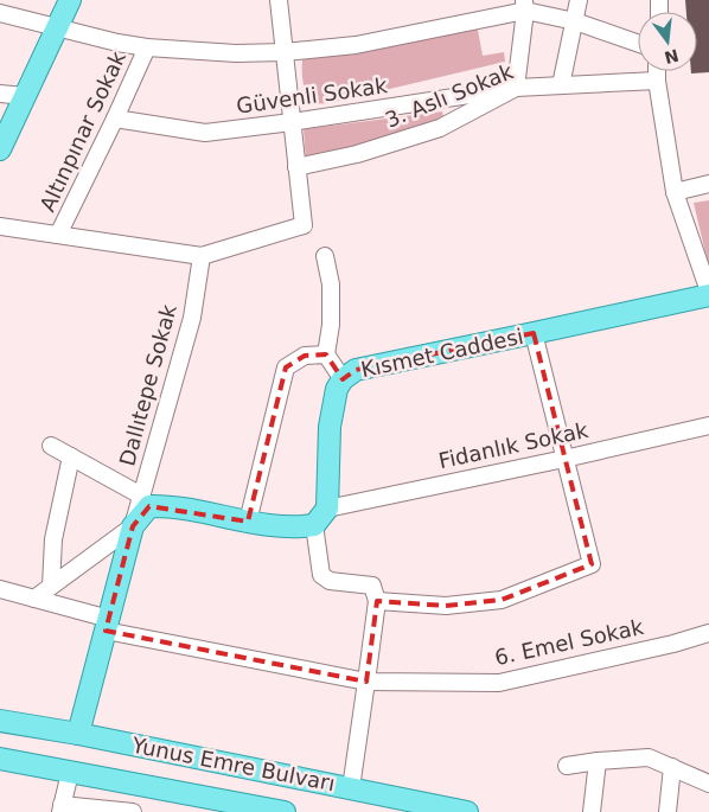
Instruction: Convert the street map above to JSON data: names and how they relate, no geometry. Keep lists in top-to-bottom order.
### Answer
{
  "streets": {
    "main road": ["Kısmet Caddesi", "Yunus Emre Bulvarı"],
    "street": [
      "Güvenli Sokak",
      "3. Aslı Sokak",
      "Altınpınar Sokak",
      "Dallıtepe Sokak",
      "Fidanlık Sokak",
      "6. Emel Sokak"
    ]
  },
  "crossings": [
    ["Güvenli Sokak", "3. Aslı Sokak"],
    ["Güvenli Sokak", "Altınpınar Sokak"],
    ["Kısmet Caddesi", "Fidanlık Sokak"]
  ],
  "north": "bottom"
}
